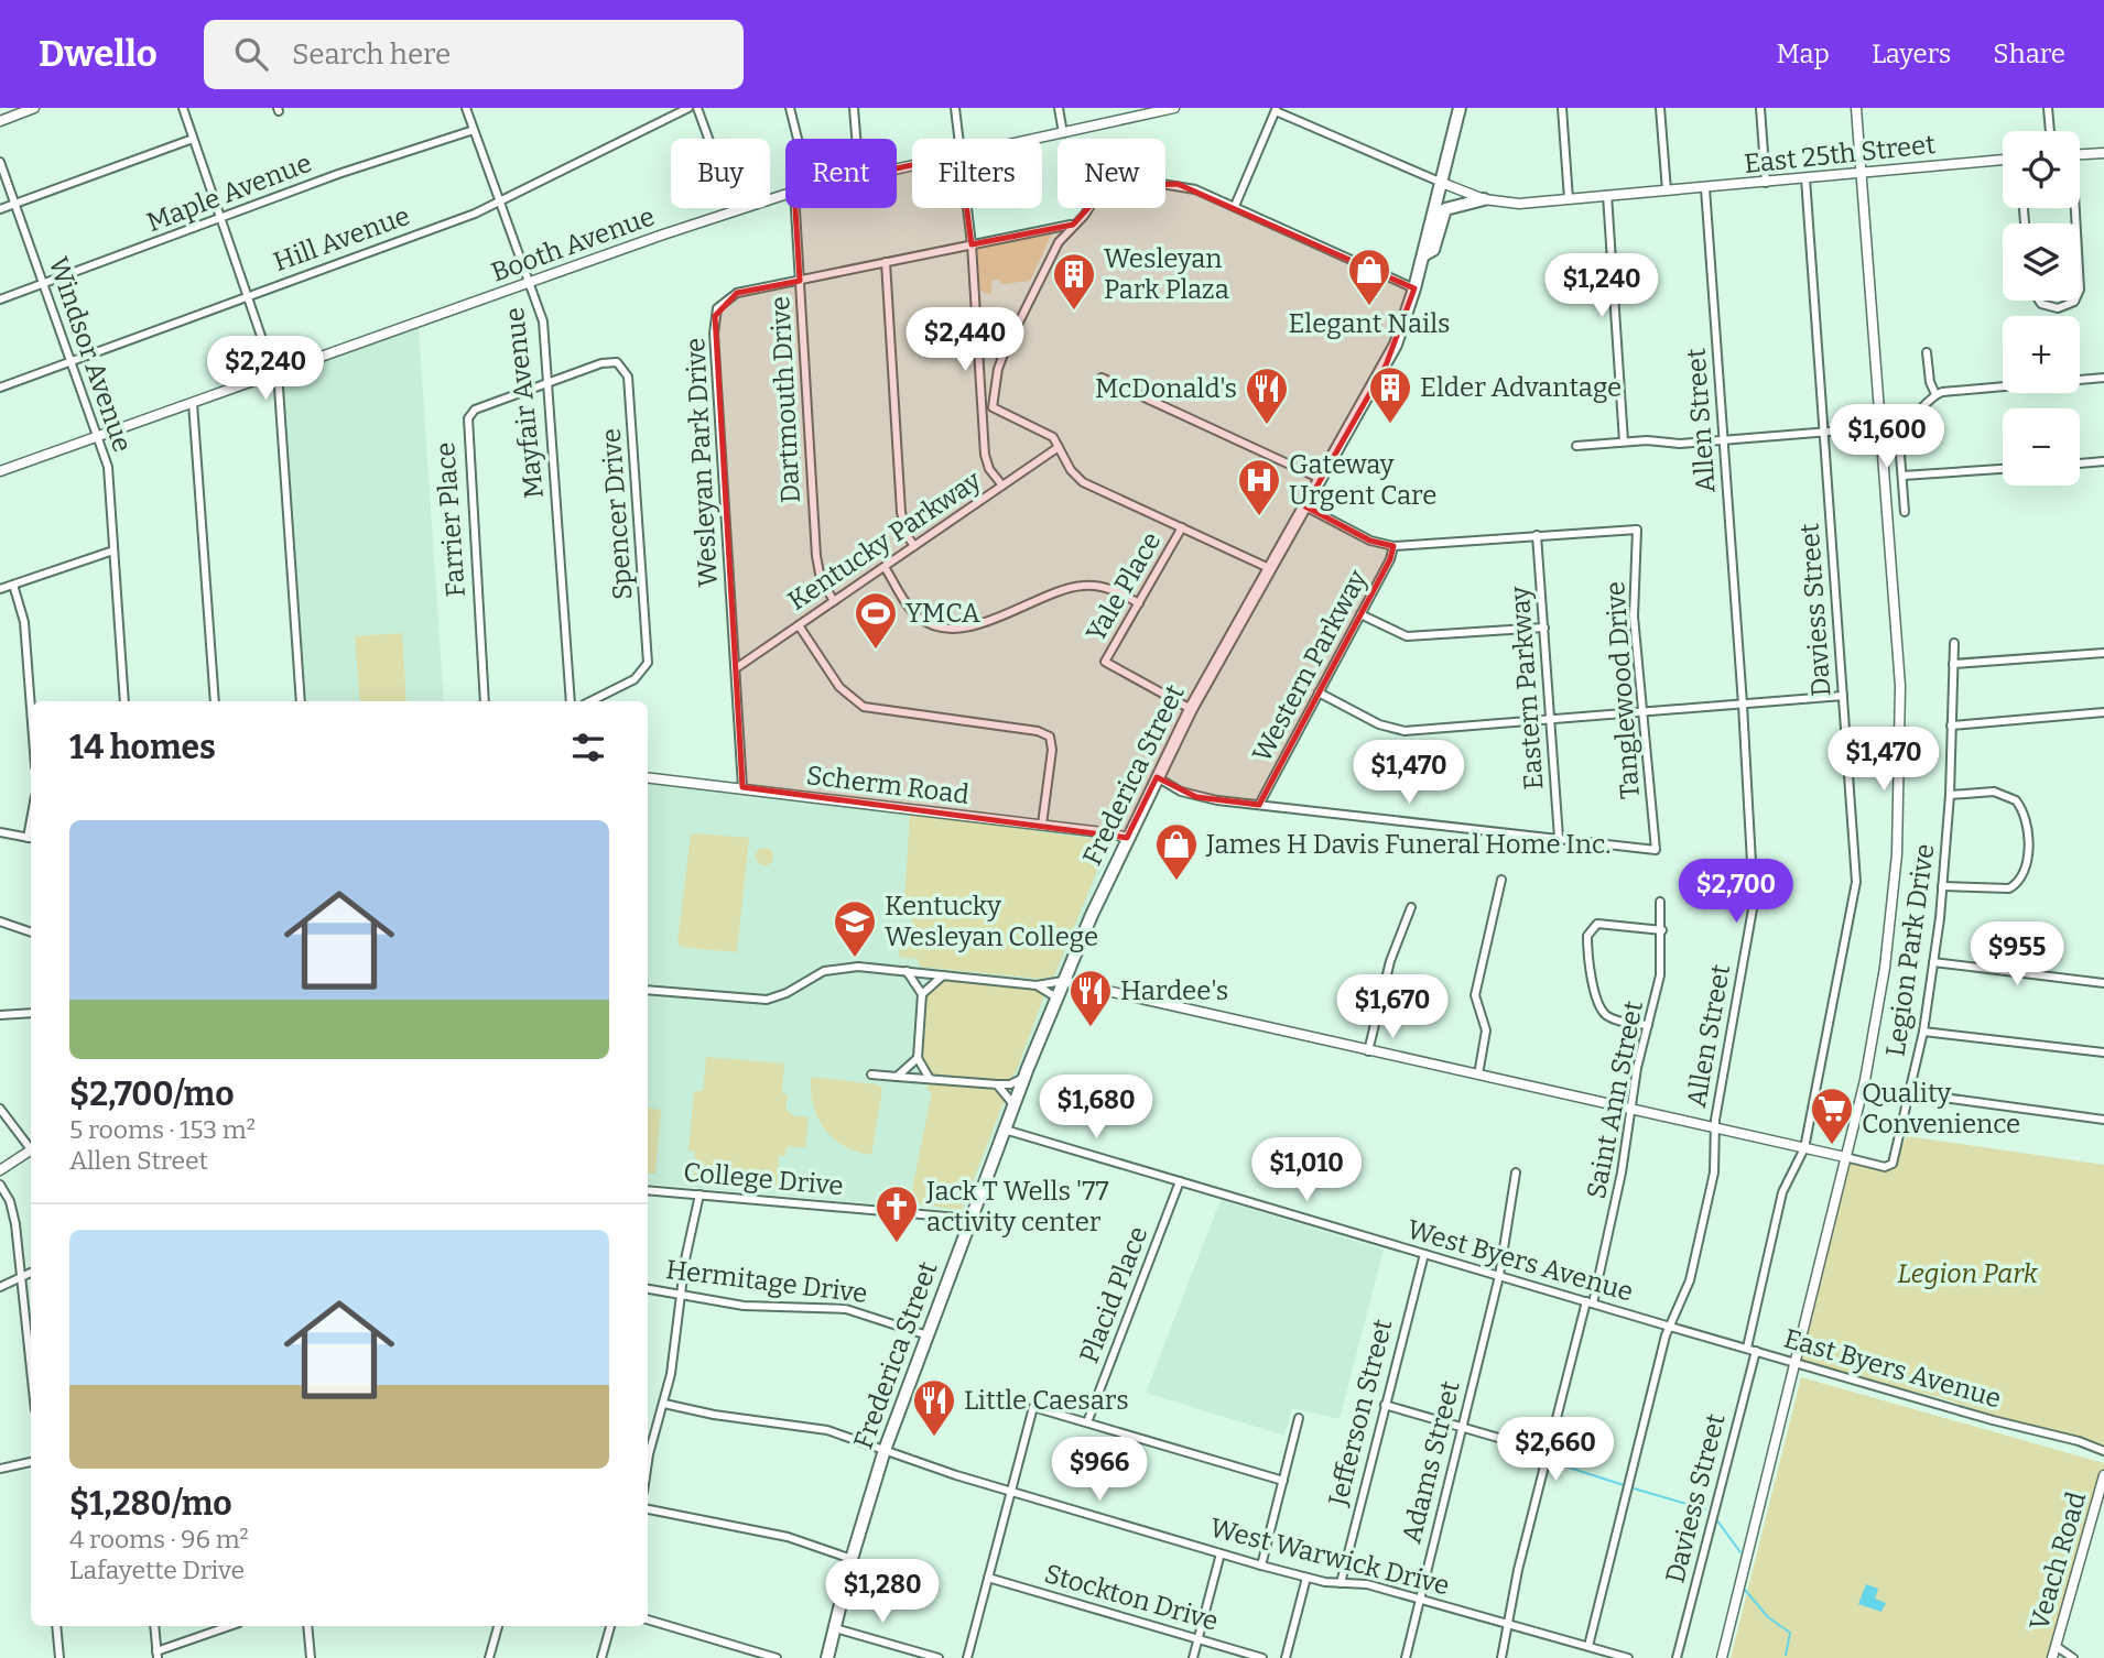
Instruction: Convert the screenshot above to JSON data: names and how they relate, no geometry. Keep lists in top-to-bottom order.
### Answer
{
  "streets": {
    "main road": ["Frederica Street"],
    "street": [
      "East 25th Street",
      "Maple Avenue",
      "Hill Avenue",
      "Booth Avenue",
      "Windsor Avenue",
      "Dartmouth Drive",
      "Mayfair Avenue",
      "Allen Street",
      "Wesleyan Park Drive",
      "Spencer Drive",
      "Farrier Place",
      "Kentucky Parkway",
      "Yale Place",
      "Daviess Street",
      "Western Parkway",
      "Eastern Parkway",
      "Tanglewood Drive",
      "Scherm Road",
      "Legion Park Drive",
      "Saint Ann Street",
      "College Drive",
      "West Byers Avenue",
      "Hermitage Drive",
      "Placid Place",
      "East Byers Avenue",
      "Jefferson Street",
      "Adams Street",
      "West Warwick Drive",
      "Veach Road",
      "Stockton Drive"
    ]
  },
  "crossings": [
    ["East 25th Street", "Allen Street"],
    ["East 25th Street", "Daviess Street"],
    ["East 25th Street", "Frederica Street"],
    ["Maple Avenue", "Windsor Avenue"],
    ["Maple Avenue", "Mayfair Avenue"],
    ["Hill Avenue", "Windsor Avenue"],
    ["Hill Avenue", "Mayfair Avenue"],
    ["Booth Avenue", "Windsor Avenue"],
    ["Booth Avenue", "Mayfair Avenue"],
    ["Dartmouth Drive", "Wesleyan Park Drive"],
    ["Dartmouth Drive", "Kentucky Parkway"],
    ["Mayfair Avenue", "Spencer Drive"],
    ["Mayfair Avenue", "Farrier Place"],
    ["Allen Street", "West Byers Avenue"],
    ["Allen Street", "East Byers Avenue"],
    ["Allen Street", "West Warwick Drive"],
    ["Wesleyan Park Drive", "Kentucky Parkway"],
    ["Wesleyan Park Drive", "Scherm Road"],
    ["Spencer Drive", "Farrier Place"],
    ["Yale Place", "Frederica Street"],
    ["Daviess Street", "East Byers Avenue"],
    ["Eastern Parkway", "Tanglewood Drive"],
    ["Frederica Street", "Scherm Road"],
    ["Frederica Street", "College Drive"],
    ["Frederica Street", "West Byers Avenue"],
    ["Frederica Street", "Hermitage Drive"],
    ["Frederica Street", "West Warwick Drive"],
    ["Saint Ann Street", "West Byers Avenue"],
    ["Saint Ann Street", "West Warwick Drive"],
    ["West Byers Avenue", "Placid Place"],
    ["West Byers Avenue", "East Byers Avenue"],
    ["West Byers Avenue", "Jefferson Street"],
    ["West Byers Avenue", "Adams Street"],
    ["Jefferson Street", "West Warwick Drive"],
    ["Adams Street", "West Warwick Drive"]
  ],
  "parks": ["Legion Park"],
  "places": {
    "shop": ["Elegant Nails", "James H Davis Funeral Home Inc."],
    "building": ["Wesleyan Park Plaza", "Elder Advantage"],
    "restaurant": ["McDonald's", "Hardee's", "Little Caesars"],
    "hospital": ["Gateway Urgent Care"],
    "sports": ["YMCA"],
    "school or university": ["Kentucky Wesleyan College"],
    "supermarket": ["Quality Convenience"],
    "church": ["Jack T Wells '77 activity center"]
  },
  "page": {
    "header": "Dwello",
    "search": "Search here",
    "nav": ["Map", "Layers", "Share"],
    "map_buttons": ["+", "−"],
    "chip": [
      "Buy",
      "Rent",
      "Filters",
      "New"
    ],
    "price": [
      "$1,240",
      "$2,440",
      "$2,240",
      "$1,600",
      "$1,470",
      "$1,470",
      "$2,700",
      "$955",
      "$1,670",
      "$1,680",
      "$1,010",
      "$2,660",
      "$966",
      "$1,280"
    ],
    "heading": "14 homes",
    "list": [
      {
        "name": "$2,700/mo",
        "note": "5 rooms · 153 m² · Allen Street"
      },
      {
        "name": "$1,280/mo",
        "note": "4 rooms · 96 m² · Lafayette Drive"
      }
    ]
  }
}
